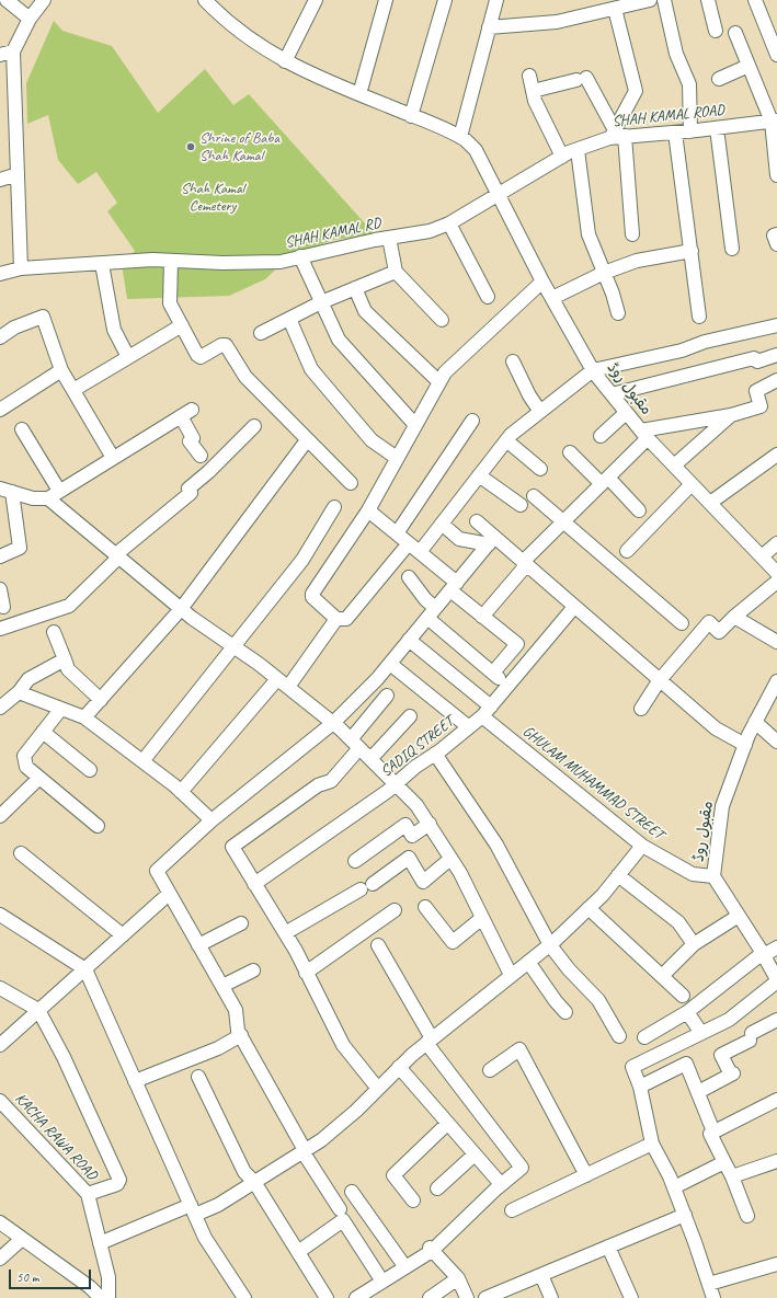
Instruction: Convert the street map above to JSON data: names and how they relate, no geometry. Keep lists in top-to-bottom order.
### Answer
{
  "streets": {
    "street": [
      "SHAH KAMAL ROAD",
      "SHAH KAMAL RD",
      "مقبول روڈ",
      "SADIQ STREET",
      "GHULAM MUHAMMAD STREET",
      "KACHA RAWA ROAD"
    ]
  },
  "crossings": [
    ["SHAH KAMAL ROAD", "SHAH KAMAL RD"],
    ["SHAH KAMAL ROAD", "مقبول روڈ"],
    ["SHAH KAMAL RD", "مقبول روڈ"],
    ["مقبول روڈ", "GHULAM MUHAMMAD STREET"],
    ["SADIQ STREET", "GHULAM MUHAMMAD STREET"]
  ],
  "parks": ["Shah Kamal Cemetery"],
  "places": ["Shrine of Baba Shah Kamal"],
  "scale_bar": "50 m"
}
